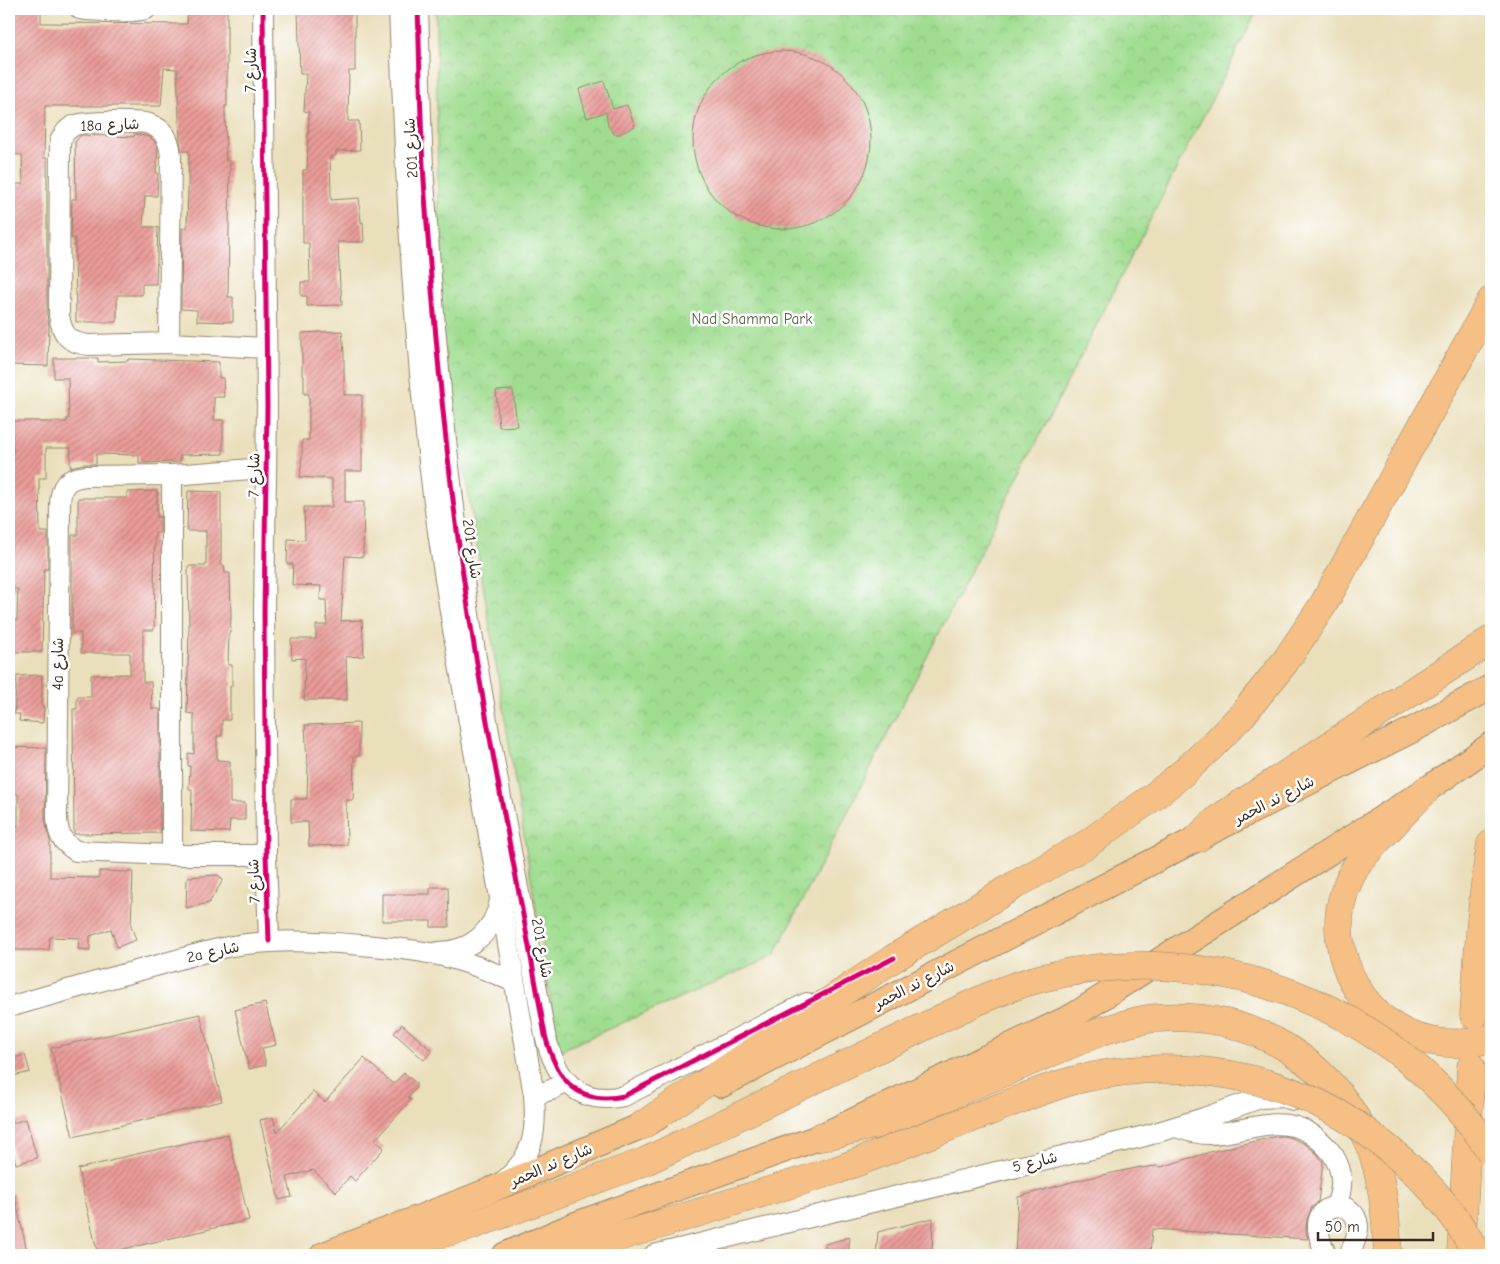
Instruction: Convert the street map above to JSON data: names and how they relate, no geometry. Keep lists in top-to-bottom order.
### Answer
{
  "streets": {
    "main road": ["شارع ند الحمر"],
    "street": [
      "شارع 7",
      "18a شارع",
      "شارع 201",
      "4a شارع",
      "2a شارع",
      "شارع 5"
    ]
  },
  "crossings": [
    ["شارع 7", "18a شارع"],
    ["شارع 7", "4a شارع"],
    ["شارع 7", "2a شارع"],
    ["شارع 201", "شارع ند الحمر"],
    ["شارع 201", "2a شارع"]
  ],
  "parks": ["Nad Shamma Park"],
  "scale_bar": "50 m"
}
